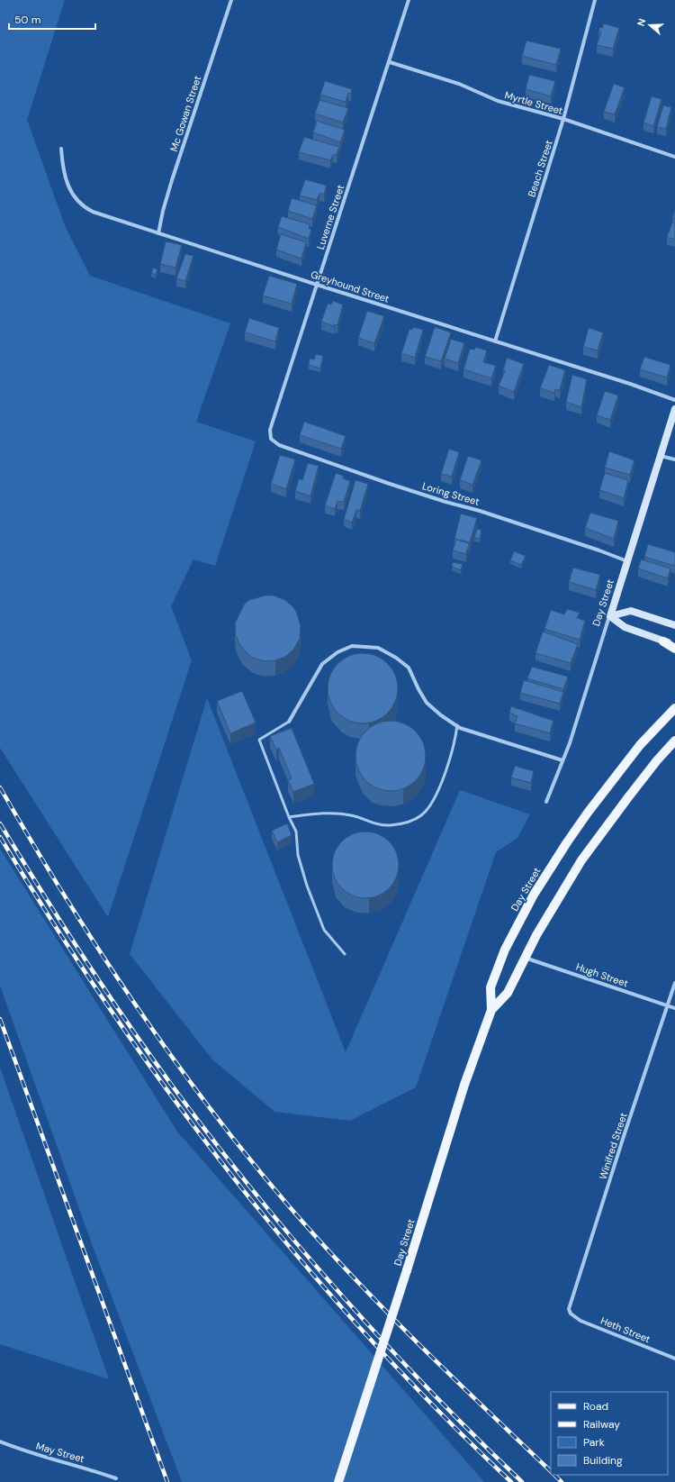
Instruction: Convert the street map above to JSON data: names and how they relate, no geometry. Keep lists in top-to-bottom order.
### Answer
{
  "streets": {
    "main road": ["Day Street"],
    "street": [
      "Myrtle Street",
      "Mc Gowan Street",
      "Beach Street",
      "Luverne Street",
      "Greyhound Street",
      "Loring Street",
      "Hugh Street",
      "Winifred Street",
      "Heth Street",
      "May Street"
    ]
  },
  "crossings": [
    ["Myrtle Street", "Beach Street"],
    ["Myrtle Street", "Luverne Street"],
    ["Mc Gowan Street", "Greyhound Street"],
    ["Beach Street", "Greyhound Street"],
    ["Luverne Street", "Greyhound Street"],
    ["Luverne Street", "Loring Street"],
    ["Loring Street", "Day Street"],
    ["Day Street", "Hugh Street"],
    ["Hugh Street", "Winifred Street"],
    ["Winifred Street", "Heth Street"]
  ],
  "legend": [
    "Road",
    "Railway",
    "Park",
    "Building"
  ],
  "scale_bar": "50 m",
  "north": "left"
}
